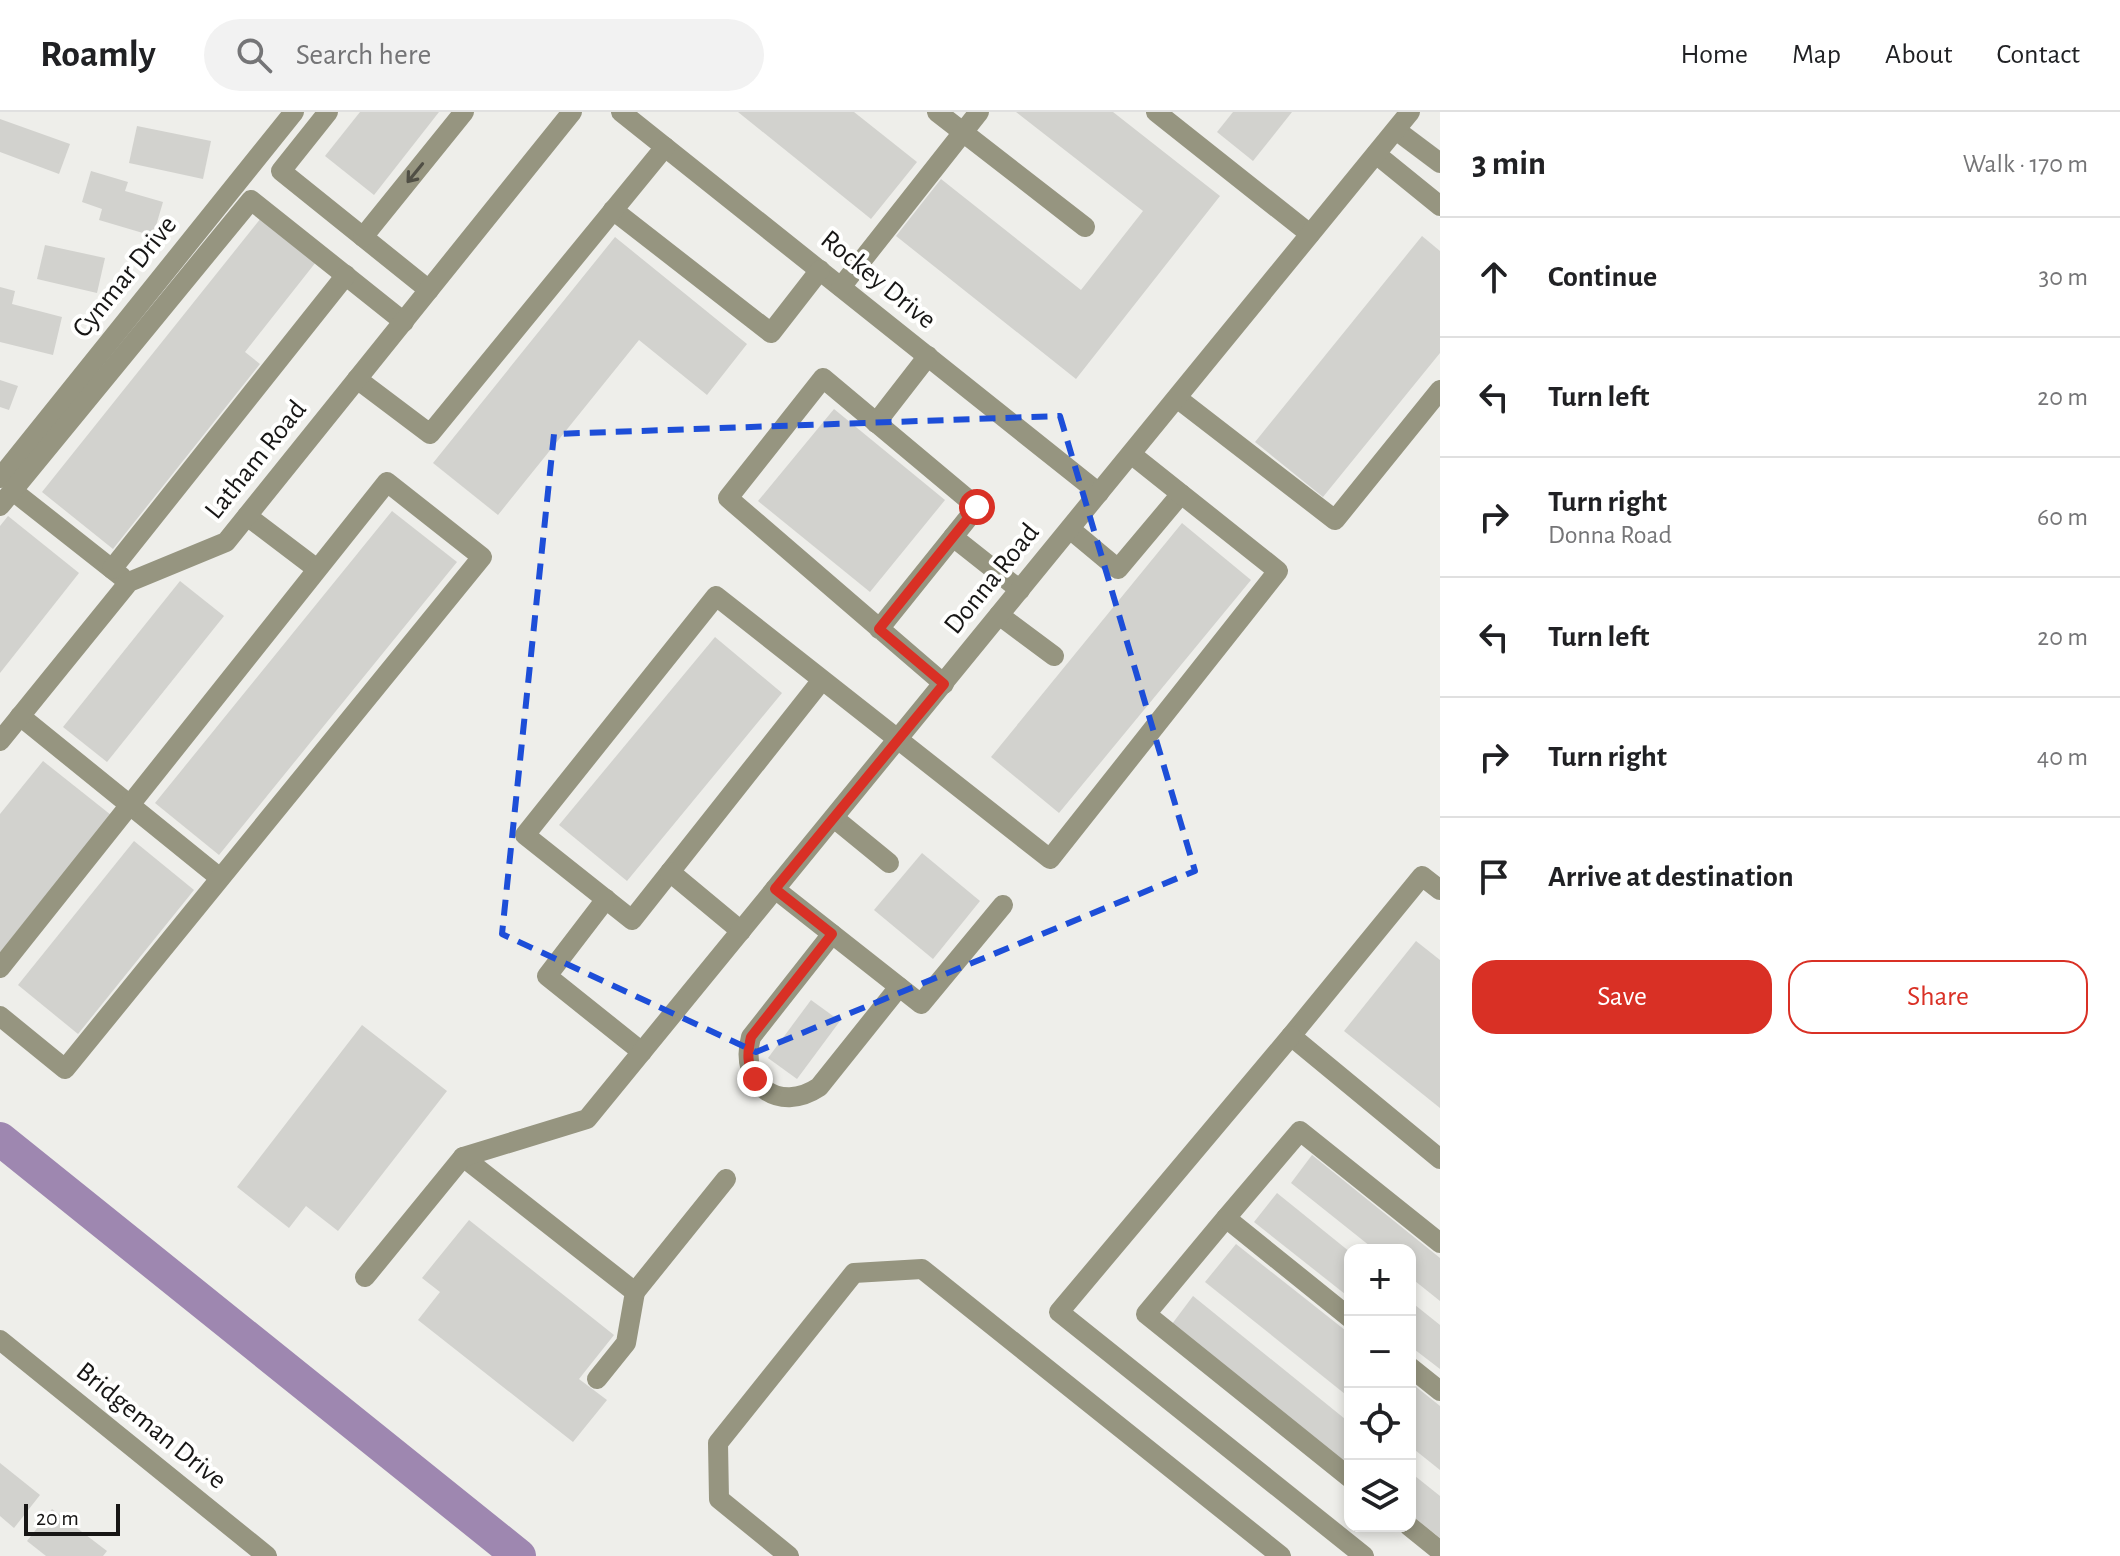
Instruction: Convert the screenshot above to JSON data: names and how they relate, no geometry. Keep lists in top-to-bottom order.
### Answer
{
  "streets": {
    "street": [
      "Cynmar Drive",
      "Rockey Drive",
      "Latham Road",
      "Donna Road",
      "Bridgeman Drive"
    ]
  },
  "crossings": [
    ["Rockey Drive", "Donna Road"]
  ],
  "scale_bar": "20 m",
  "page": {
    "header": "Roamly",
    "search": "Search here",
    "nav": [
      "Home",
      "Map",
      "About",
      "Contact"
    ],
    "heading": ["3 min", "Walk · 170 m"],
    "list": [
      ["Continue", "30 m"],
      ["Turn left", "20 m"],
      ["Turn right", "Donna Road", "60 m"],
      ["Turn left", "20 m"],
      ["Turn right", "40 m"],
      "Arrive at destination"
    ],
    "buttons": ["Save", "Share"],
    "map_buttons": ["+", "−"],
    "scale": "20 m"
  }
}
